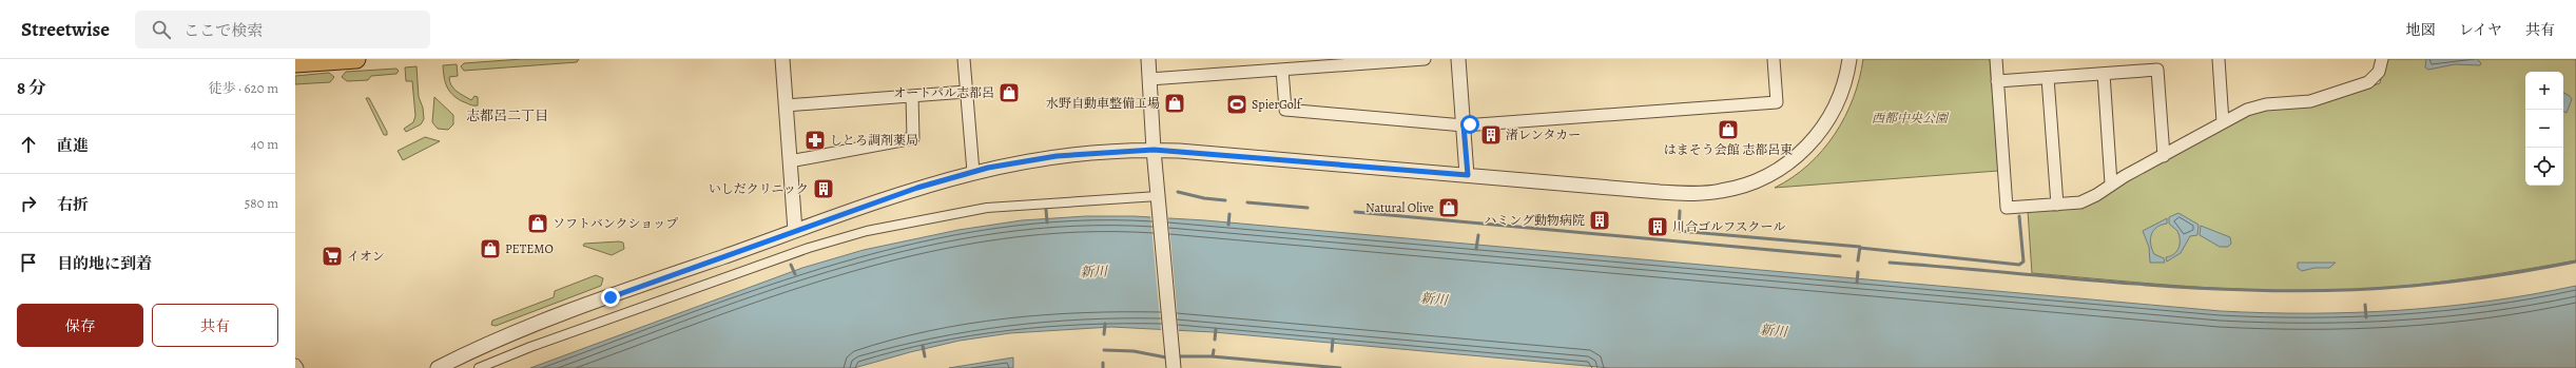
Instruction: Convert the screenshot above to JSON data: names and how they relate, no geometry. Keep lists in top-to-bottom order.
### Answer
{
  "districts": ["志都呂二丁目"],
  "water": ["新川"],
  "parks": ["西都中央公園"],
  "places": {
    "shop": [
      "オートパル志都呂",
      "水野自動車整備工場",
      "はまそう会館 志都呂東",
      "Natural Olive",
      "ソフトバンクショップ",
      "PETEMO"
    ],
    "sports": ["SpierGolf"],
    "building": [
      "渚レンタカー",
      "いしだクリニック",
      "ハミング動物病院",
      "川合ゴルフスクール"
    ],
    "pharmacy": ["しとろ調剤薬局"],
    "supermarket": ["イオン"]
  },
  "page": {
    "header": "Streetwise",
    "search": "ここで検索",
    "nav": ["地図", "レイヤ", "共有"],
    "heading": ["8 分", "徒歩 · 620 m"],
    "map_buttons": ["+", "−"],
    "list": [
      ["直進", "40 m"],
      ["右折", "580 m"],
      "目的地に到着"
    ],
    "buttons": ["保存", "共有"]
  }
}
